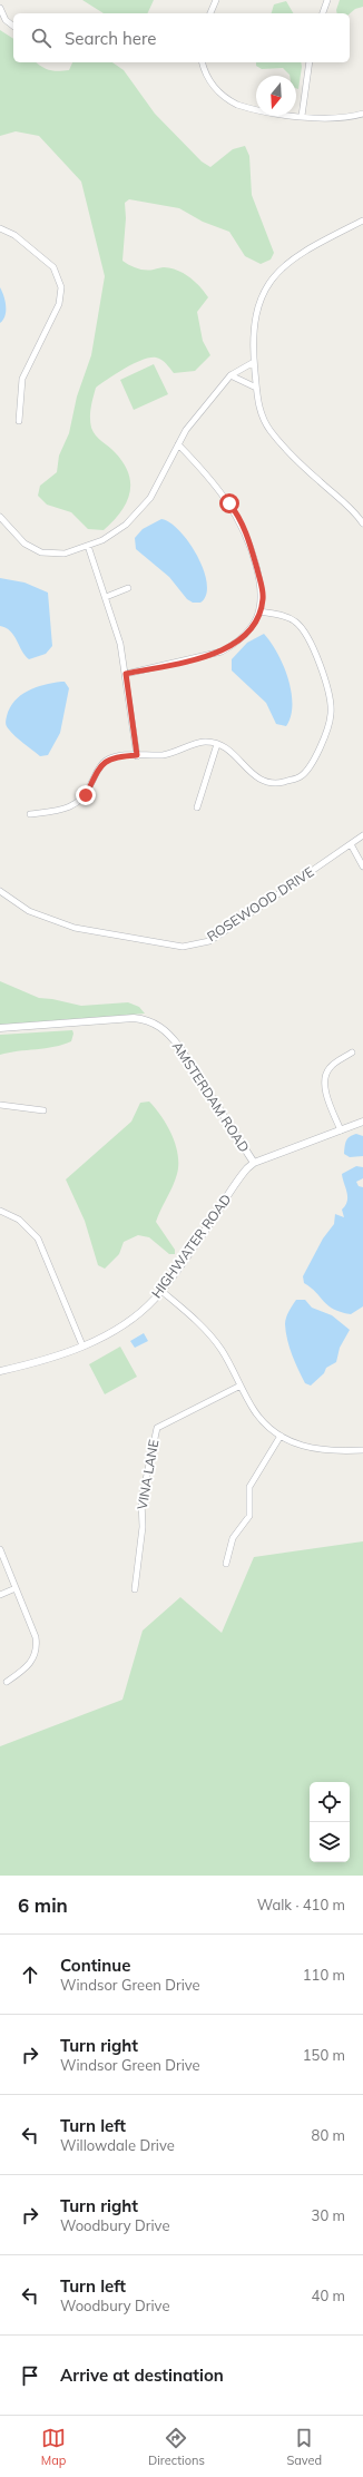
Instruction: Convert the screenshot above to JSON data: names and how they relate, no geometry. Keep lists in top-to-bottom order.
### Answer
{
  "streets": {
    "street": [
      "ROSEWOOD DRIVE",
      "AMSTERDAM ROAD",
      "HIGHWATER ROAD",
      "VINA LANE"
    ]
  },
  "crossings": [
    ["AMSTERDAM ROAD", "HIGHWATER ROAD"]
  ],
  "north": "bottom",
  "page": {
    "search": "Search here",
    "heading": ["6 min", "Walk · 410 m"],
    "list": [
      ["Continue", "Windsor Green Drive", "110 m"],
      ["Turn right", "Windsor Green Drive", "150 m"],
      ["Turn left", "Willowdale Drive", "80 m"],
      ["Turn right", "Woodbury Drive", "30 m"],
      ["Turn left", "Woodbury Drive", "40 m"],
      "Arrive at destination"
    ],
    "nav": ["Map", "Directions", "Saved"]
  }
}
